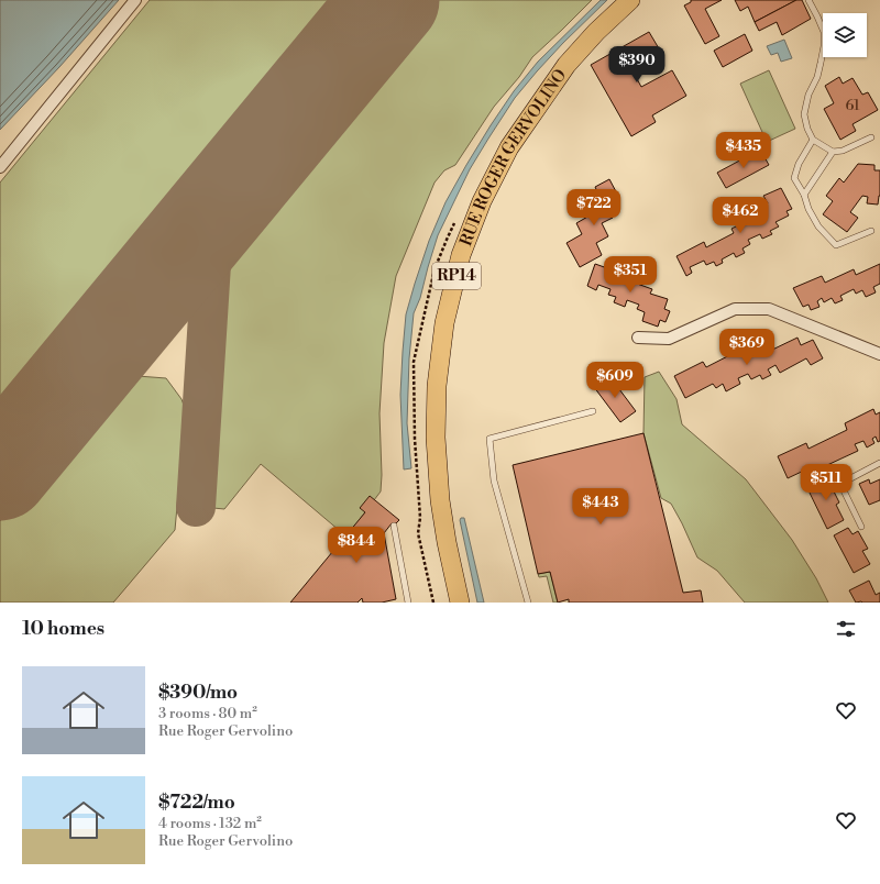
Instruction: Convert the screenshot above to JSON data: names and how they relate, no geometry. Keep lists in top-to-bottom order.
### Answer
{
  "streets": {
    "main road": ["RUE ROGER GERVOLINO", "RP14"]
  },
  "house_numbers": ["61"],
  "page": {
    "price": [
      "$390",
      "$435",
      "$722",
      "$462",
      "$351",
      "$369",
      "$609",
      "$511",
      "$443",
      "$844"
    ],
    "heading": "10 homes",
    "list": [
      {
        "name": "$390/mo",
        "note": "3 rooms · 80 m² · Rue Roger Gervolino"
      },
      {
        "name": "$722/mo",
        "note": "4 rooms · 132 m² · Rue Roger Gervolino"
      }
    ]
  }
}
